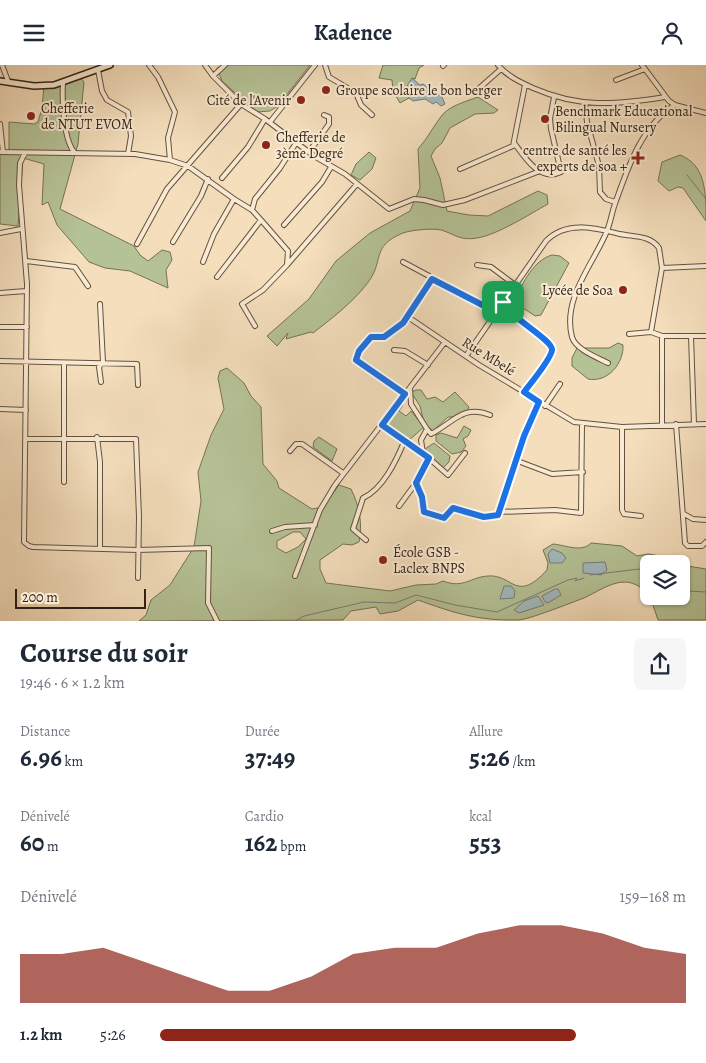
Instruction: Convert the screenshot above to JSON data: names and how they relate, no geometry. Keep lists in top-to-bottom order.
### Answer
{
  "streets": {
    "street": ["Rue Mbelé"]
  },
  "places": {
    "other": [
      "Groupe scolaire le bon berger",
      "Cité de l'Avenir",
      "Chefferie de NTUT EVOM",
      "Benchmark Educational Bilingual Nursery",
      "Chefferie de 3ème Degré",
      "Lycée de Soa",
      "École GSB - Laclex BNPS"
    ],
    "health": ["centre de santé les experts de soa +"]
  },
  "scale_bar": "200 m",
  "page": {
    "header": "Kadence",
    "scale": "200 m",
    "heading": ["Course du soir", "19:46 · 6 × 1.2 km"],
    "stats": [
      ["Distance", "6.96 km"],
      ["Durée", "37:49"],
      ["Allure", "5:26 /km"],
      ["Dénivelé", "60 m"],
      ["Cardio", "162 bpm"],
      ["kcal", "553"]
    ],
    "chart": ["Dénivelé", "159–168 m"],
    "list": [
      {
        "name": "1.2 km",
        "note": "5:26"
      }
    ]
  }
}
